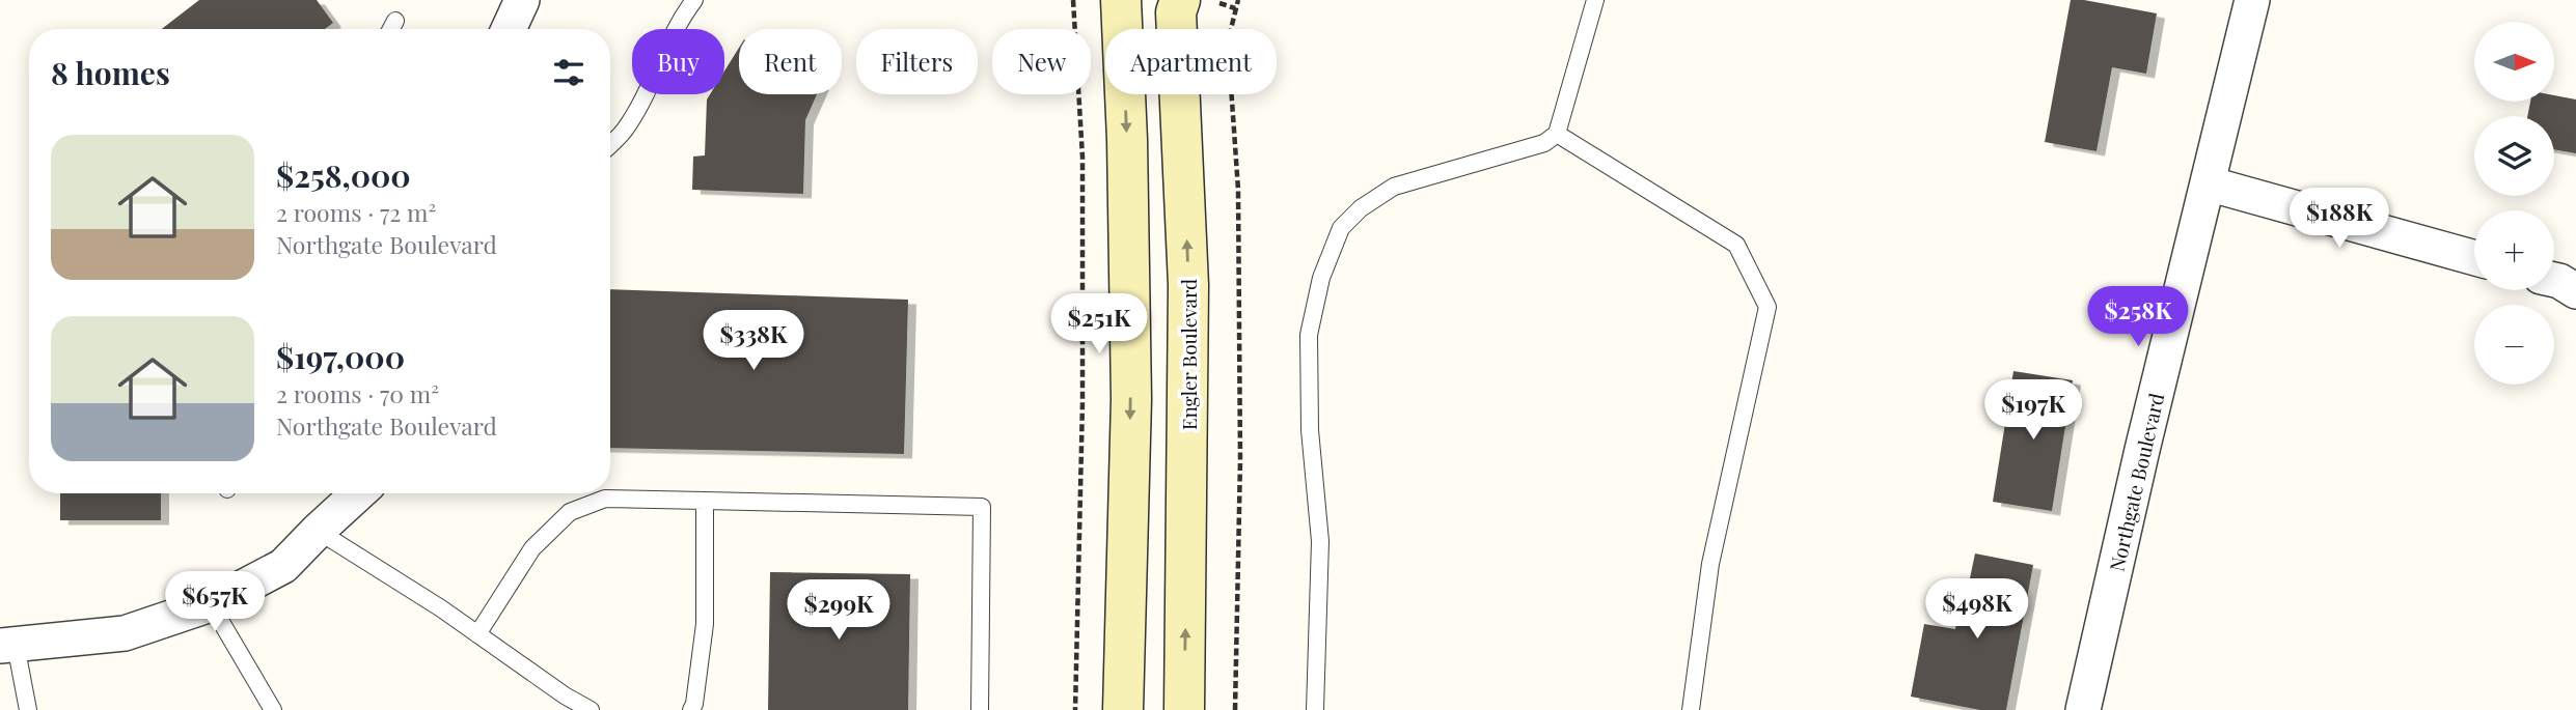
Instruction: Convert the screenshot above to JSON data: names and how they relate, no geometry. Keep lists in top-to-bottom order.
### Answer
{
  "streets": {
    "main road": ["Engler Boulevard"],
    "street": ["Northgate Boulevard"]
  },
  "north": "right",
  "page": {
    "map_buttons": ["+", "−"],
    "chip": [
      "Buy",
      "Rent",
      "Filters",
      "New",
      "Apartment"
    ],
    "heading": "8 homes",
    "list": [
      {
        "name": "$258,000",
        "note": "2 rooms · 72 m² · Northgate Boulevard"
      },
      {
        "name": "$197,000",
        "note": "2 rooms · 70 m² · Northgate Boulevard"
      }
    ],
    "price": [
      "$188K",
      "$258K",
      "$251K",
      "$338K",
      "$197K",
      "$657K",
      "$498K",
      "$299K"
    ]
  }
}
